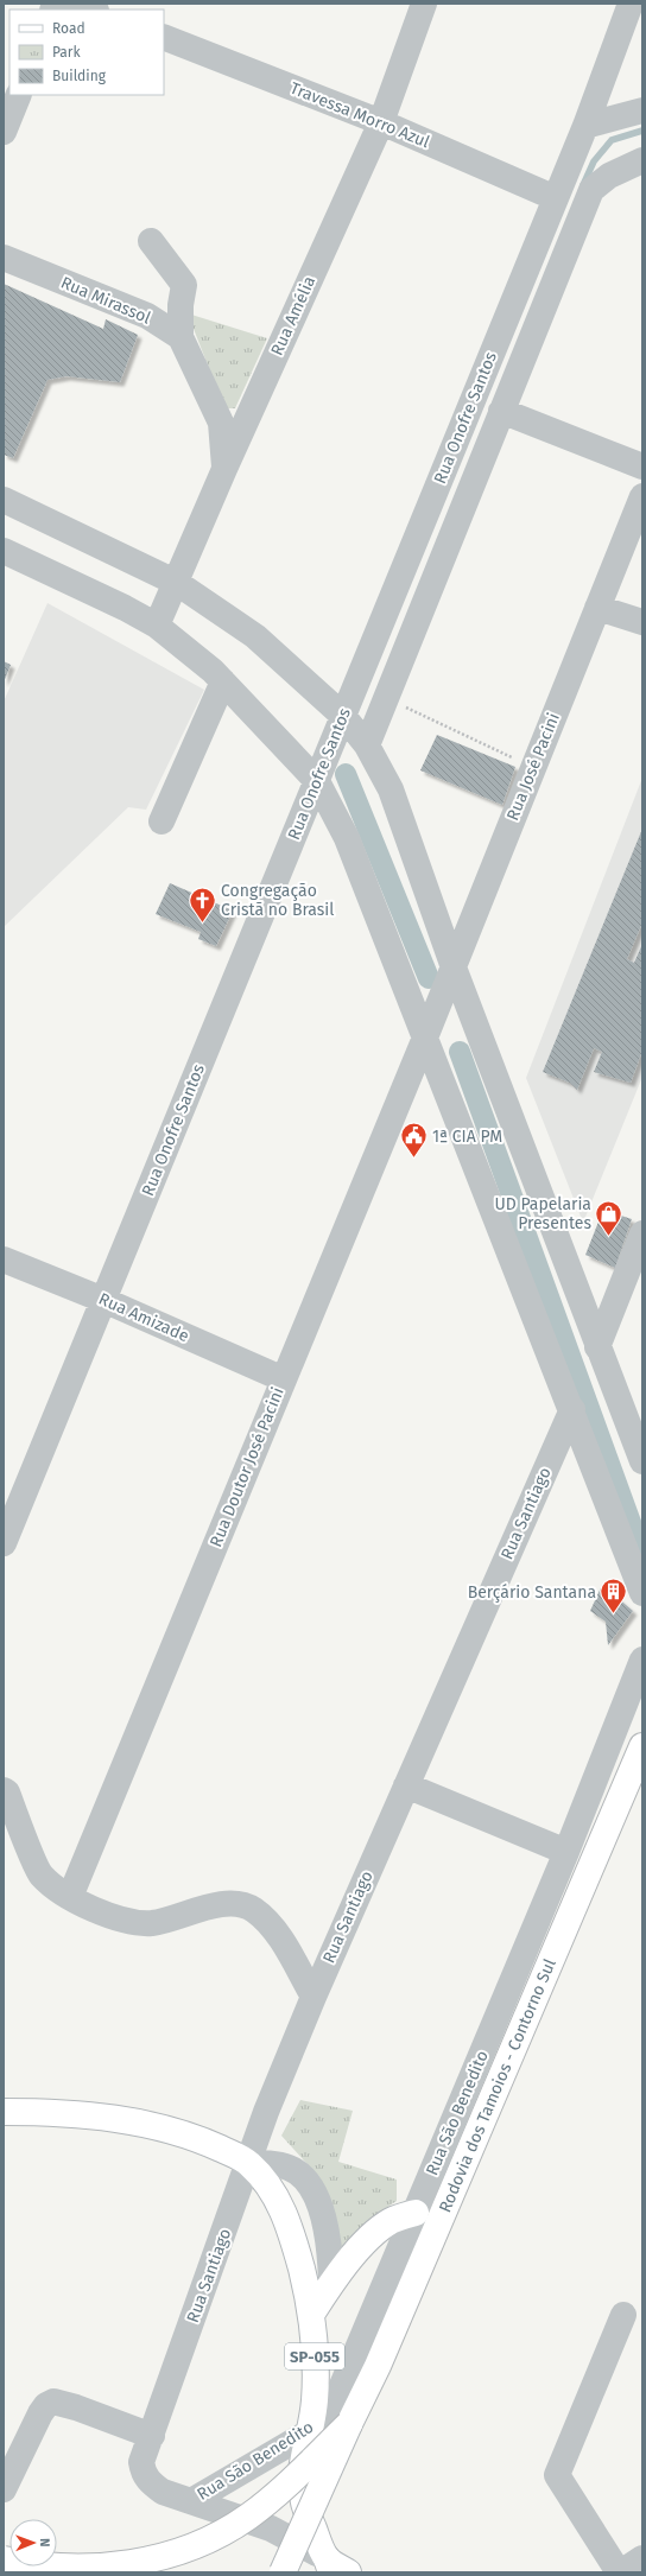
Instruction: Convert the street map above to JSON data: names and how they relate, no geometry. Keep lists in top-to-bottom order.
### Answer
{
  "streets": {
    "main road": ["Rodovia dos Tamoios - Contorno Sul", "SP-055"],
    "street": [
      "Travessa Morro Azul",
      "Rua Mirassol",
      "Rua Amélia",
      "Rua Onofre Santos",
      "Rua José Pacini",
      "Rua Amizade",
      "Rua Doutor José Pacini",
      "Rua Santiago",
      "Rua São Benedito"
    ]
  },
  "crossings": [
    ["Travessa Morro Azul", "Rua Amélia"],
    ["Travessa Morro Azul", "Rua Onofre Santos"],
    ["Rua Onofre Santos", "Rua Amizade"],
    ["Rua José Pacini", "Rua Doutor José Pacini"],
    ["Rua Amizade", "Rua Doutor José Pacini"],
    ["Rua Santiago", "Rua São Benedito"],
    ["Rua Santiago", "SP-055"],
    ["Rua São Benedito", "SP-055"]
  ],
  "places": {
    "church": ["Congregação Cristã no Brasil"],
    "public building": ["1ª CIA PM"],
    "shop": ["UD Papelaria Presentes"],
    "building": ["Berçário Santana"]
  },
  "legend": ["Road", "Park", "Building"],
  "north": "right"
}
